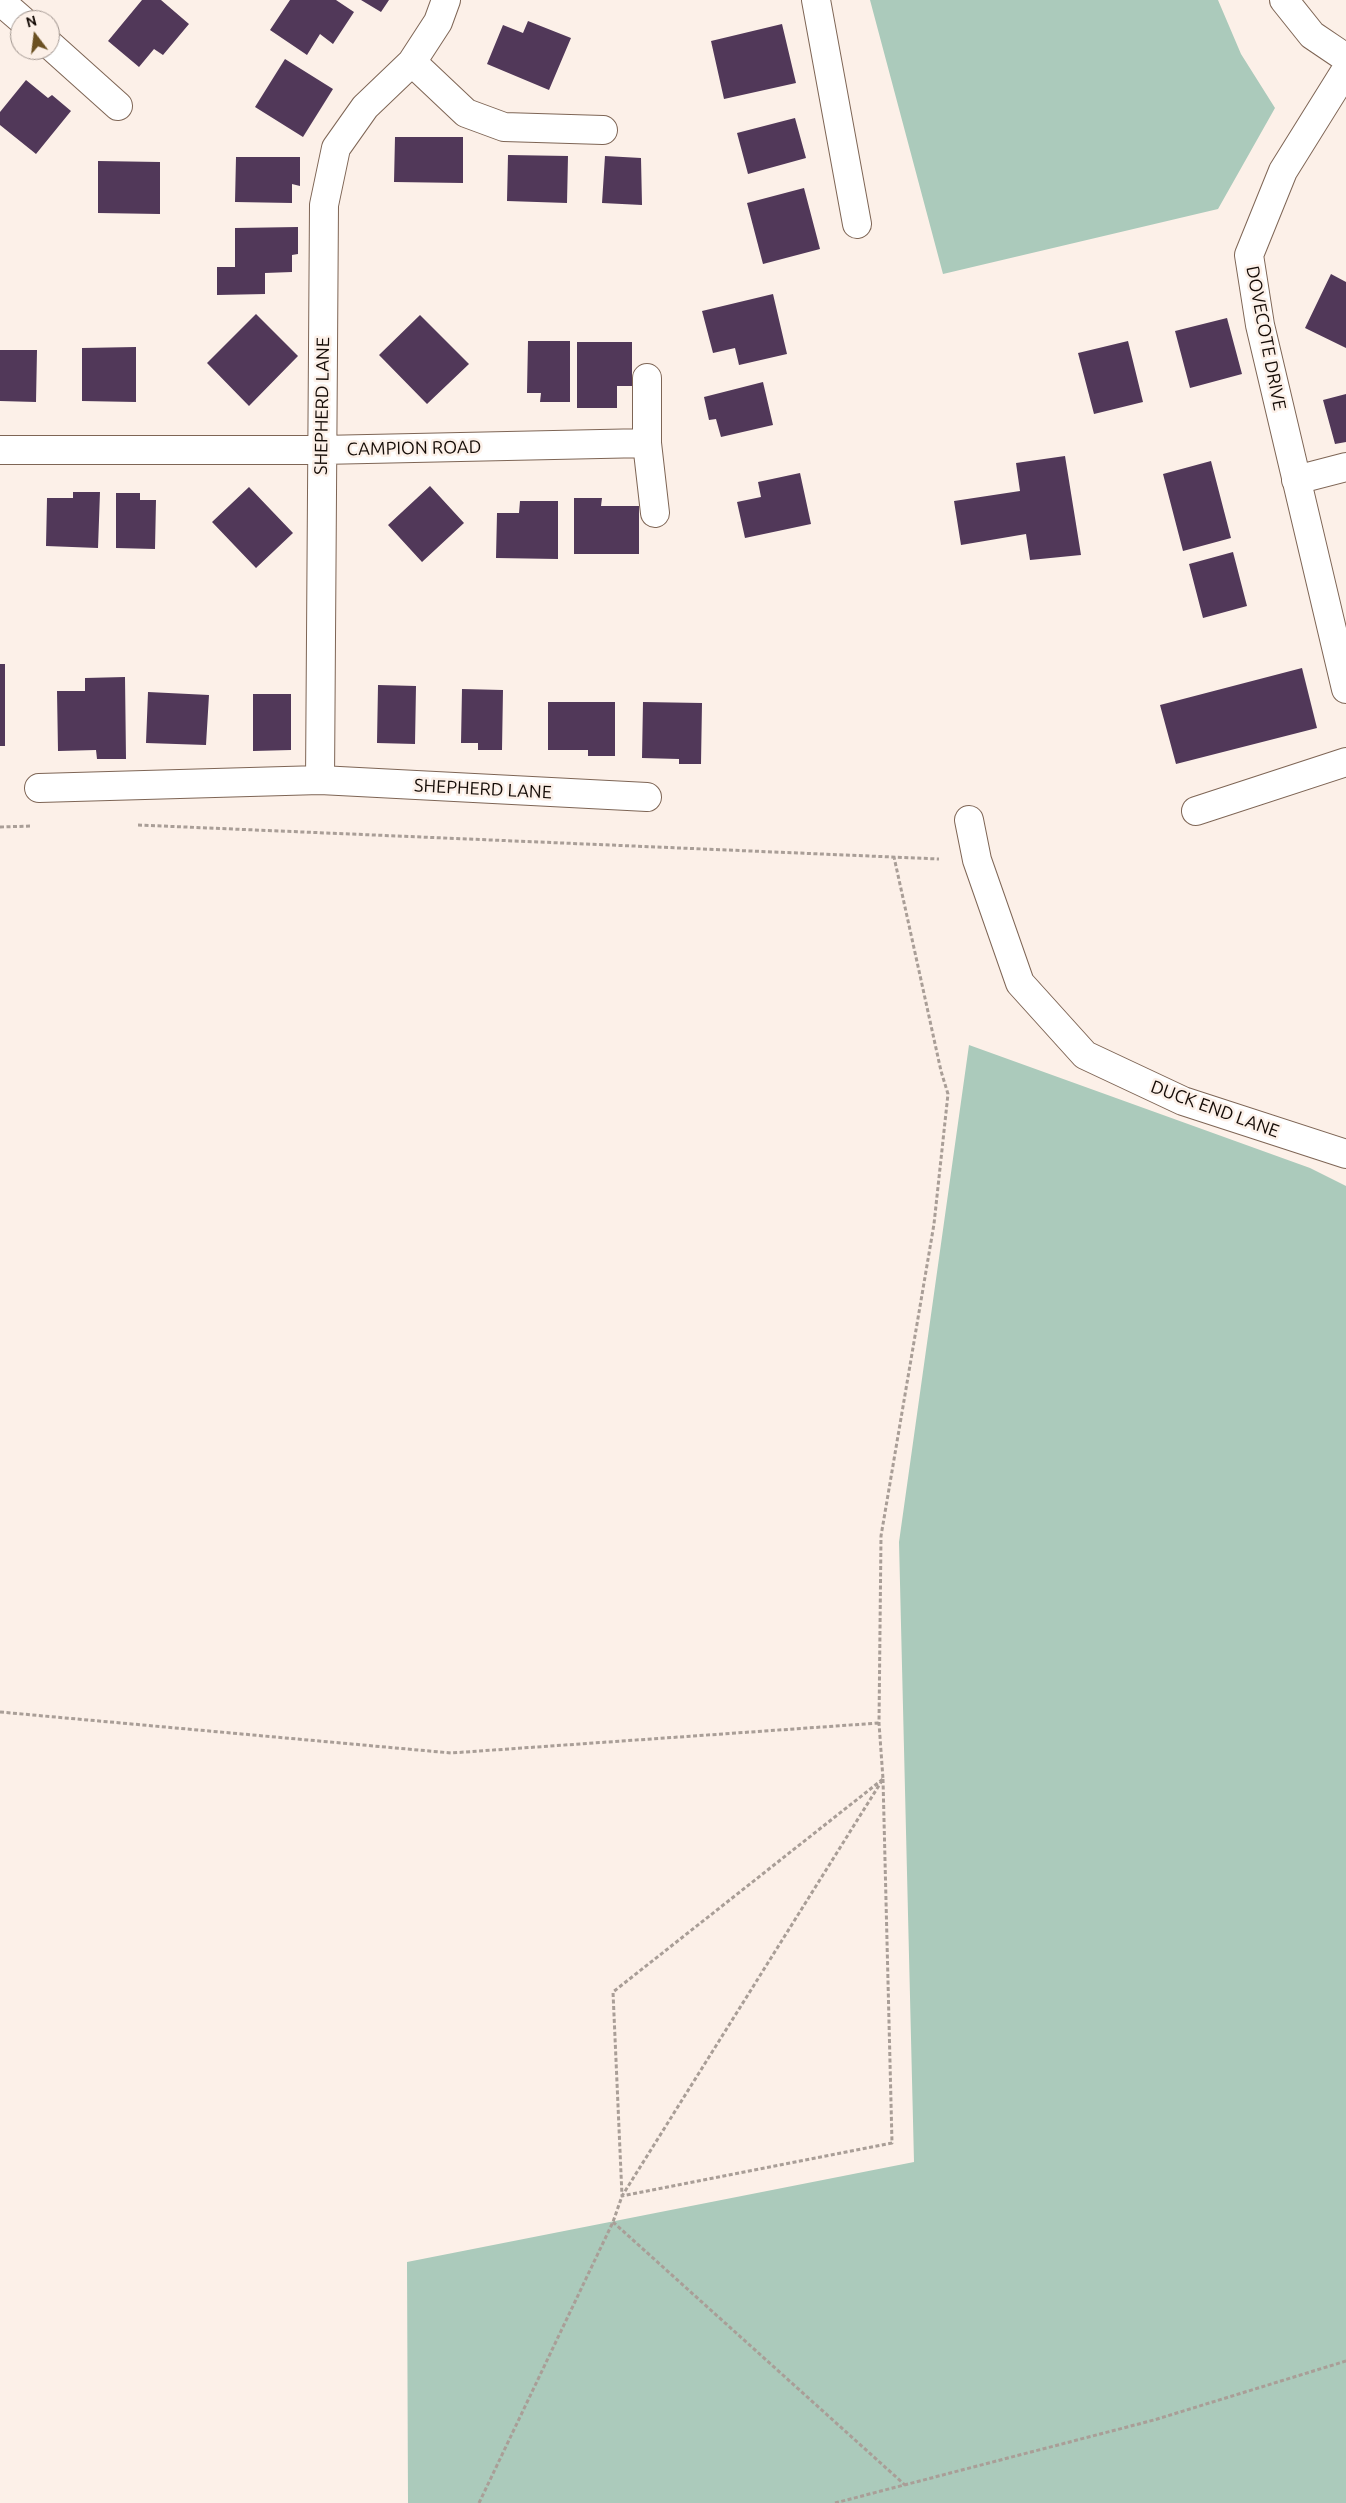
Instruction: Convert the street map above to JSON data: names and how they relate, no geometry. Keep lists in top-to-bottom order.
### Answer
{
  "streets": {
    "street": [
      "DOVECOTE DRIVE",
      "SHEPHERD LANE",
      "CAMPION ROAD",
      "DUCK END LANE"
    ]
  },
  "crossings": [
    ["SHEPHERD LANE", "CAMPION ROAD"]
  ],
  "north": "top"
}
